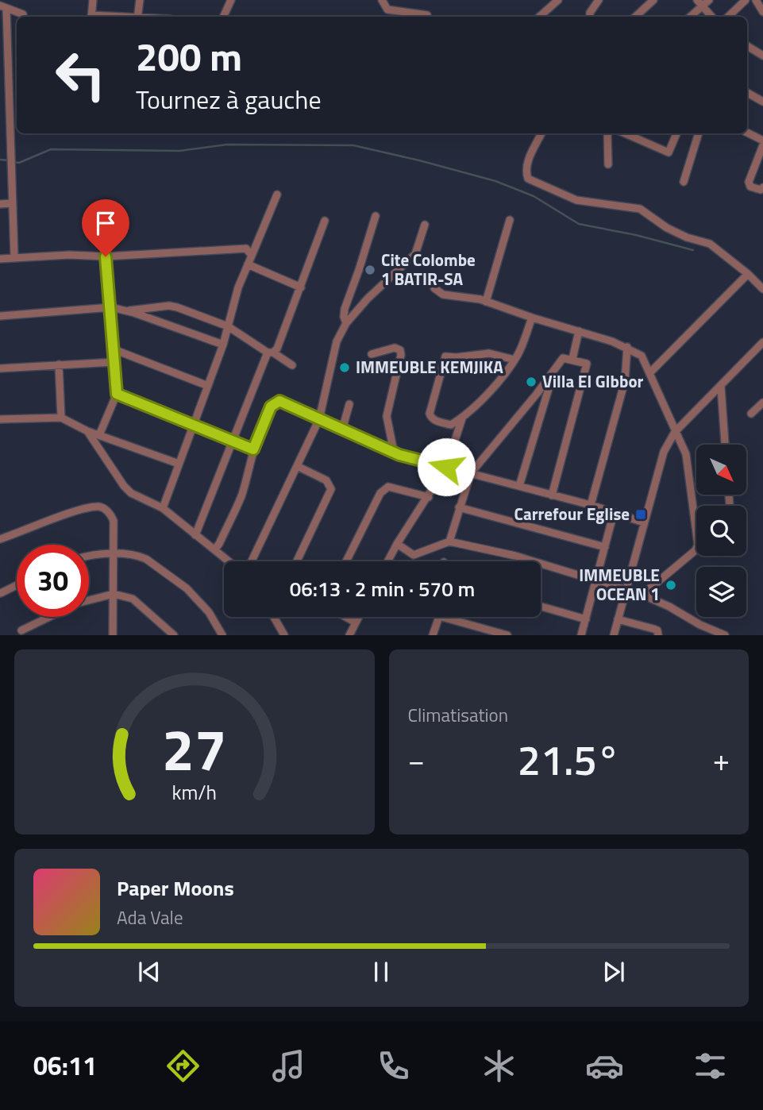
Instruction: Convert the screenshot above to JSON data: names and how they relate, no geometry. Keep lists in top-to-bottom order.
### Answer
{
  "places": {
    "other": [
      "Cite Colombe 1 BATIR-SA",
      "IMMEUBLE KEMJIKA",
      "Villa El GIbbor",
      "IMMEUBLE OCEAN 1"
    ],
    "transit": ["Carrefour Eglise"]
  },
  "north": "bottom right",
  "page": {
    "turn": ["200 m", "Tournez à gauche"],
    "limit": "30",
    "trip": "06:13 · 2 min · 570 m",
    "tile": "Climatisation",
    "heat": ["−", "21.5°", "+"],
    "song": ["Paper Moons", "Ada Vale"],
    "tabs": "06:11",
    "gauge": ["27", "km/h"]
  }
}
